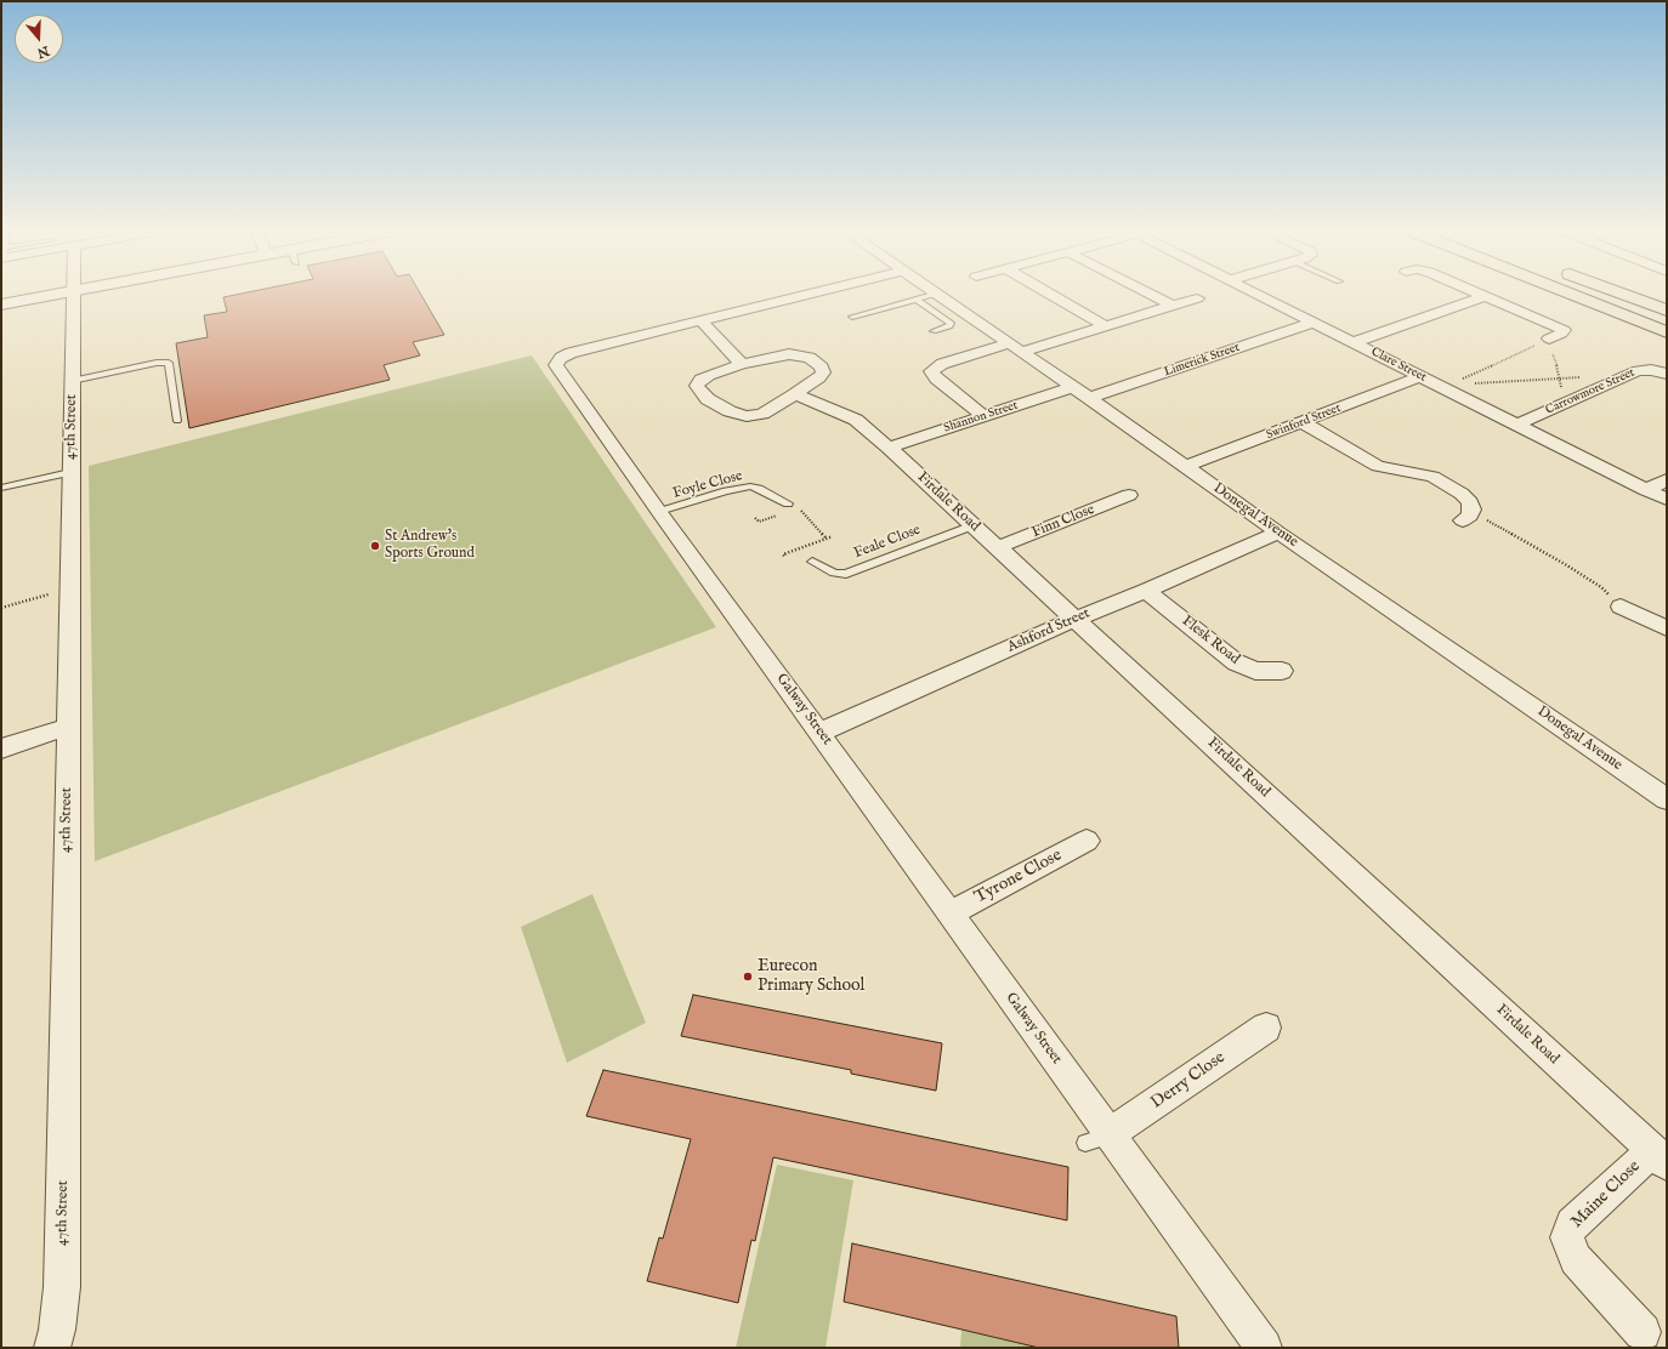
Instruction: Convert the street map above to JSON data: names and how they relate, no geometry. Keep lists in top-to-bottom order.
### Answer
{
  "streets": {
    "street": [
      "Limerick Street",
      "Clare Street",
      "Carrowmore Street",
      "Shannon Street",
      "Swinford Street",
      "47th Street",
      "Firdale Road",
      "Donegal Avenue",
      "Finn Close",
      "Ashford Street",
      "Flesk Road",
      "Galway Street",
      "Tyrone Close",
      "Derry Close",
      "Maine Close"
    ],
    "lane": ["Foyle Close", "Feale Close"]
  },
  "crossings": [
    ["Limerick Street", "Clare Street"],
    ["Limerick Street", "Donegal Avenue"],
    ["Clare Street", "Carrowmore Street"],
    ["Clare Street", "Swinford Street"],
    ["Shannon Street", "Firdale Road"],
    ["Shannon Street", "Donegal Avenue"],
    ["Swinford Street", "Donegal Avenue"],
    ["Foyle Close", "Galway Street"],
    ["Firdale Road", "Finn Close"],
    ["Firdale Road", "Feale Close"],
    ["Firdale Road", "Ashford Street"],
    ["Firdale Road", "Maine Close"],
    ["Donegal Avenue", "Ashford Street"],
    ["Ashford Street", "Flesk Road"],
    ["Ashford Street", "Galway Street"],
    ["Galway Street", "Tyrone Close"],
    ["Galway Street", "Derry Close"]
  ],
  "places": ["St Andrew's Sports Ground", "Eurecon Primary School"],
  "north": "bottom"
}
